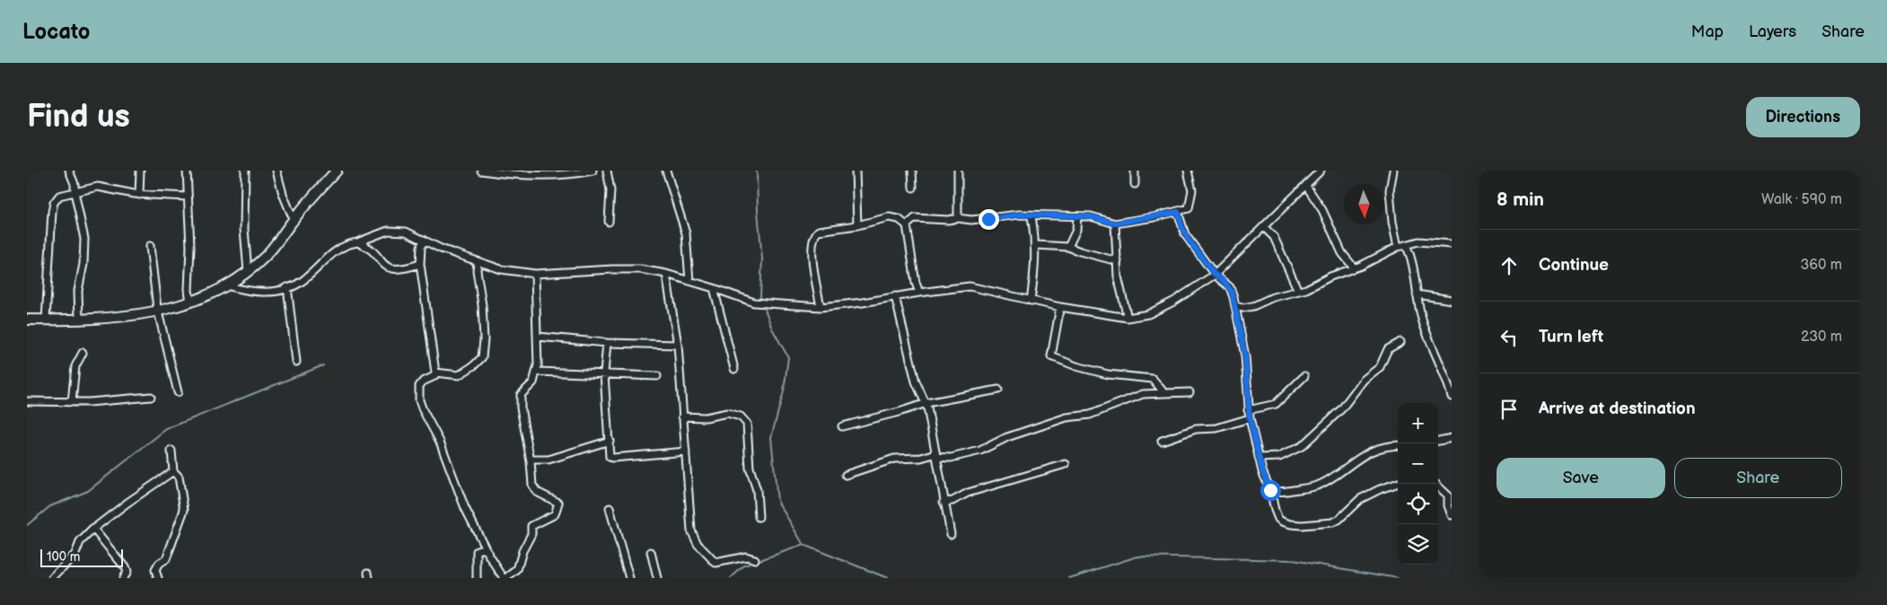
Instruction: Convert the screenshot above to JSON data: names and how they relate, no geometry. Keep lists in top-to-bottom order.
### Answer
{
  "scale_bar": "100 m",
  "north": "bottom",
  "page": {
    "header": "Locato",
    "nav": ["Map", "Layers", "Share"],
    "buttons": [
      "Directions",
      ["Save", "Share"]
    ],
    "title": "Find us",
    "heading": ["8 min", "Walk · 590 m"],
    "list": [
      ["Continue", "360 m"],
      ["Turn left", "230 m"],
      "Arrive at destination"
    ],
    "map_buttons": ["+", "−"],
    "scale": "100 m"
  }
}
